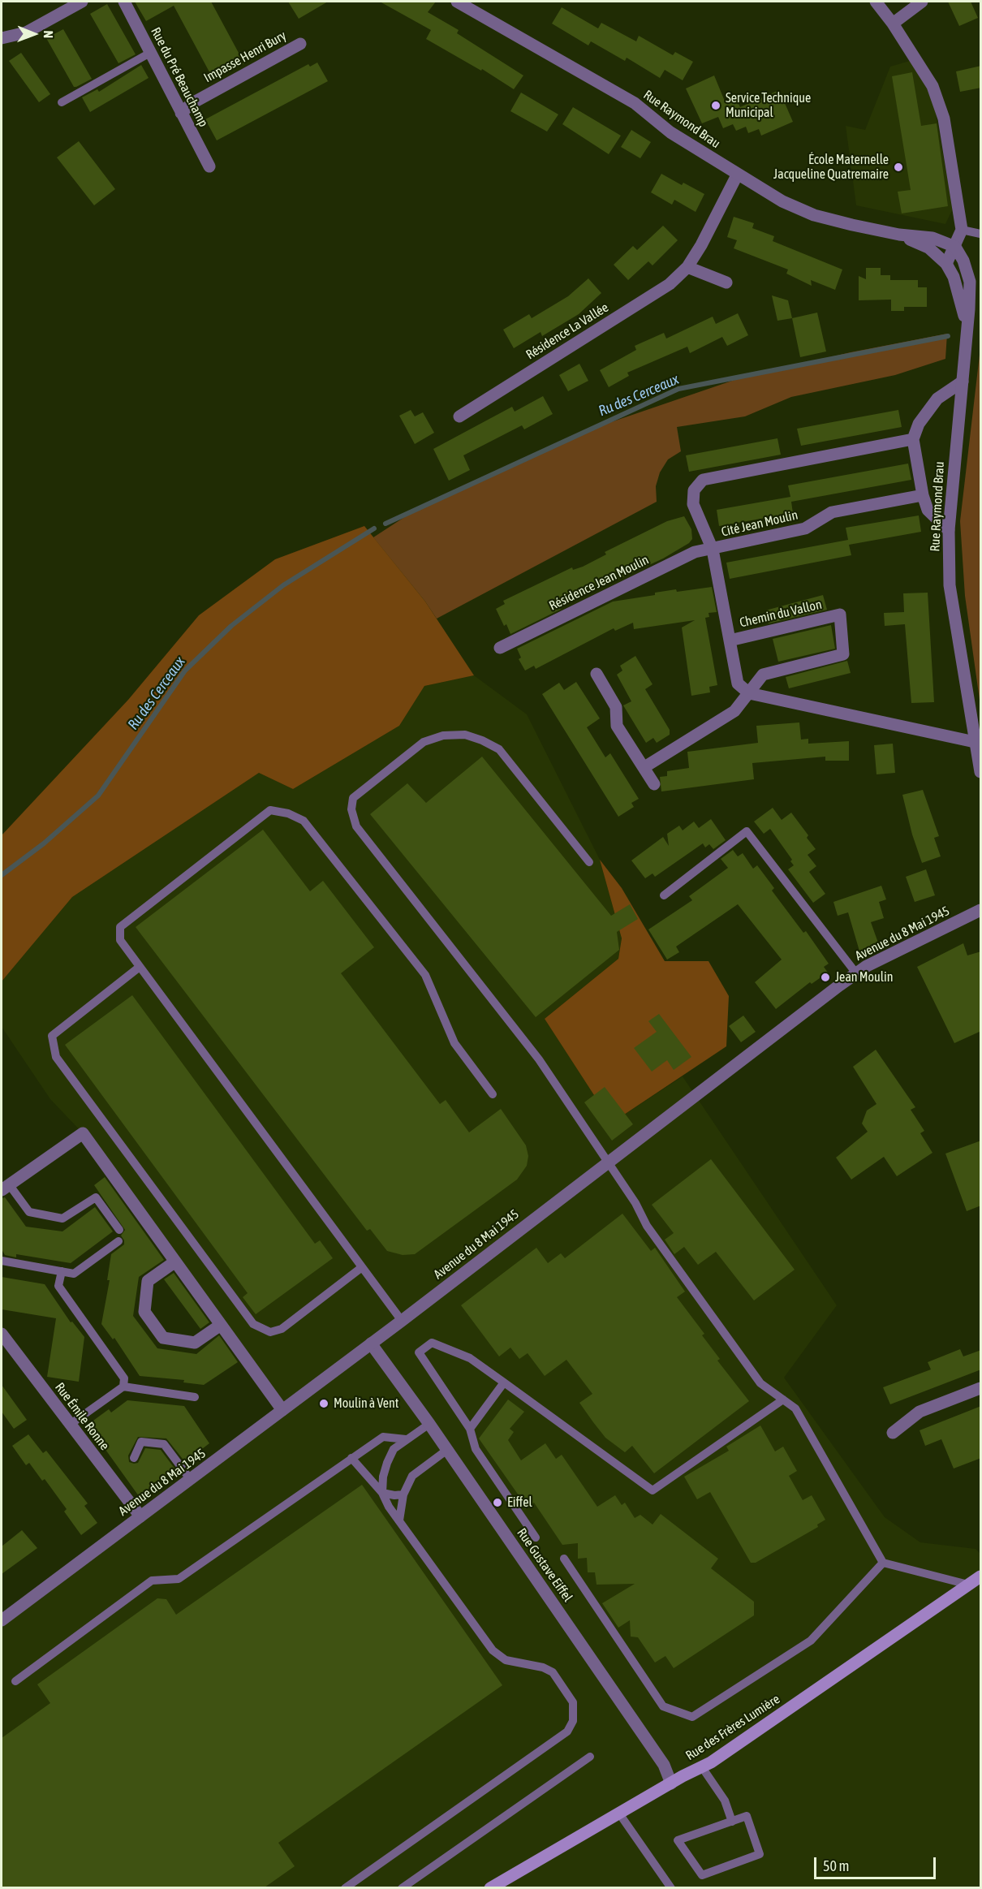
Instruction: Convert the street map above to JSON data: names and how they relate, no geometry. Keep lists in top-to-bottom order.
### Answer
{
  "streets": {
    "main road": ["Rue des Frères Lumière"],
    "street": [
      "Impasse Henri Bury",
      "Rue du Pré Beauchamp",
      "Rue Raymond Brau",
      "Résidence La Vallée",
      "Cité Jean Moulin",
      "Résidence Jean Moulin",
      "Chemin du Vallon",
      "Avenue du 8 Mai 1945",
      "Rue Émile Ronne",
      "Rue Gustave Eiffel"
    ]
  },
  "crossings": [
    ["Impasse Henri Bury", "Rue du Pré Beauchamp"],
    ["Rue Raymond Brau", "Résidence La Vallée"],
    ["Cité Jean Moulin", "Résidence Jean Moulin"],
    ["Cité Jean Moulin", "Chemin du Vallon"],
    ["Résidence Jean Moulin", "Chemin du Vallon"],
    ["Avenue du 8 Mai 1945", "Rue Émile Ronne"],
    ["Avenue du 8 Mai 1945", "Rue Gustave Eiffel"],
    ["Rue Gustave Eiffel", "Rue des Frères Lumière"]
  ],
  "water": ["Ru des Cerceaux"],
  "places": [
    "Service Technique Municipal",
    "École Maternelle Jacqueline Quatremaire",
    "Jean Moulin",
    "Moulin à Vent",
    "Eiffel"
  ],
  "scale_bar": "50 m",
  "north": "right"
}
